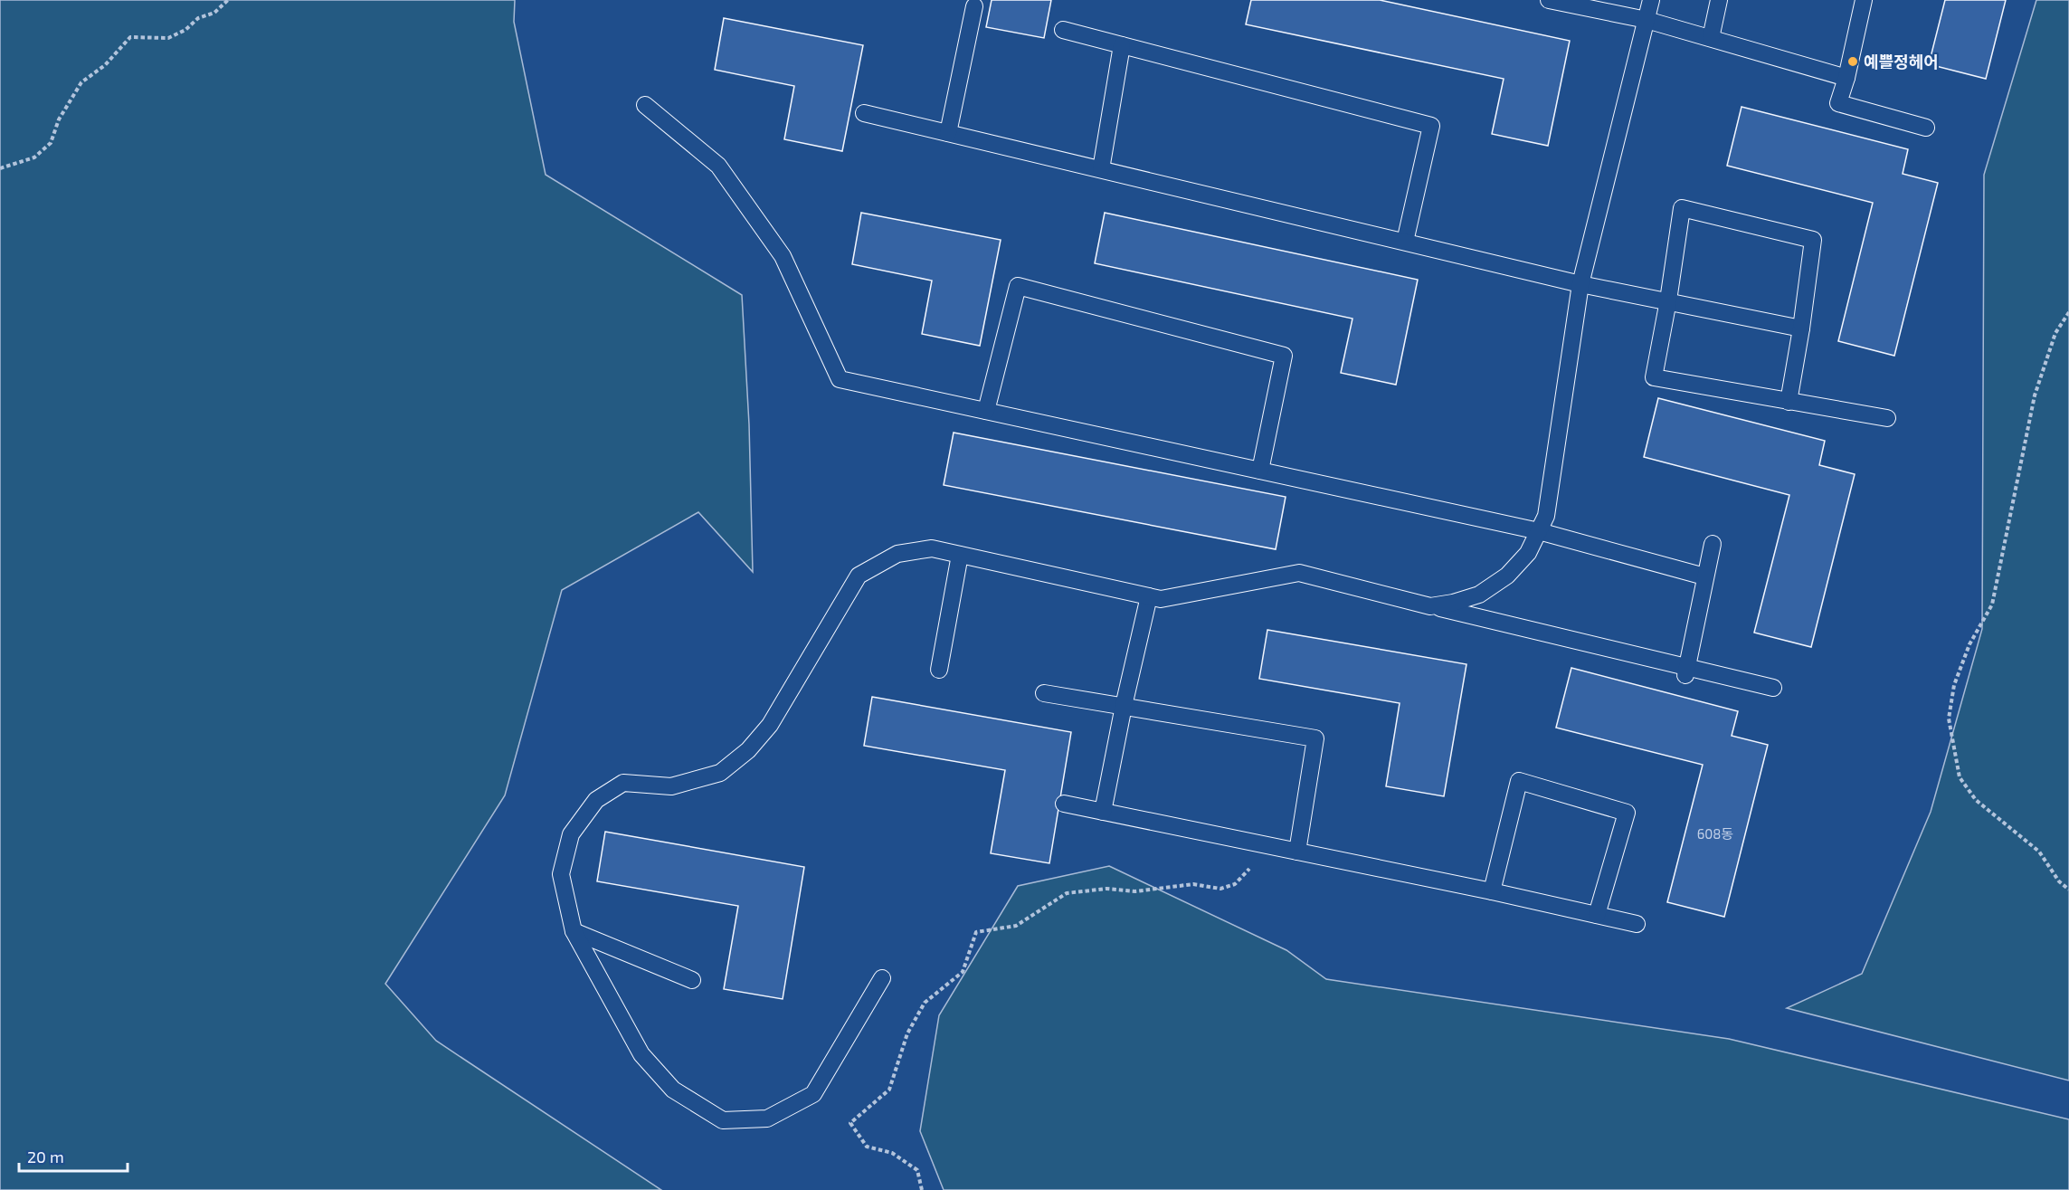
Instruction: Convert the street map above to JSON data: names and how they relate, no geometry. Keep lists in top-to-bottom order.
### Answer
{
  "places": ["예쁠정헤어"],
  "house_numbers": ["608동"],
  "scale_bar": "20 m"
}
